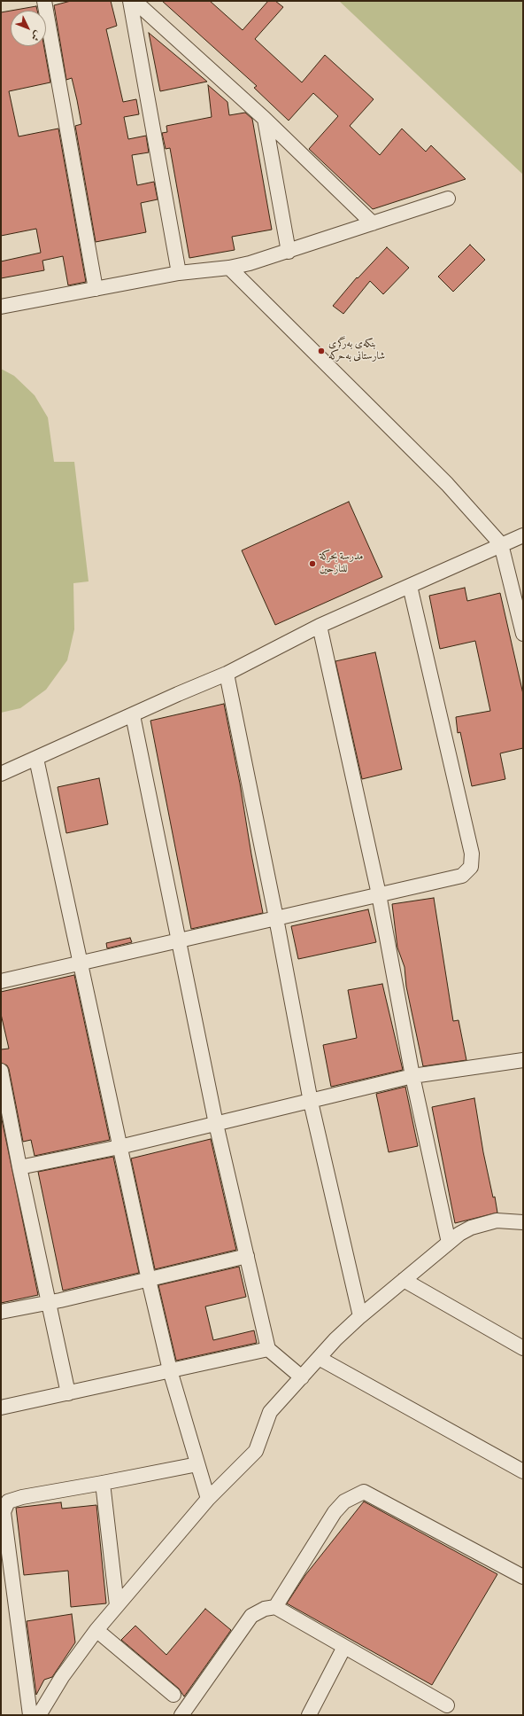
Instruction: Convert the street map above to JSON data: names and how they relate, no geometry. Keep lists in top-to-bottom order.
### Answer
{
  "places": ["بنکەی بەرگری شارستانی بەحرکە", "مدرسة بحركة للنازحين"],
  "north": "bottom right"
}
